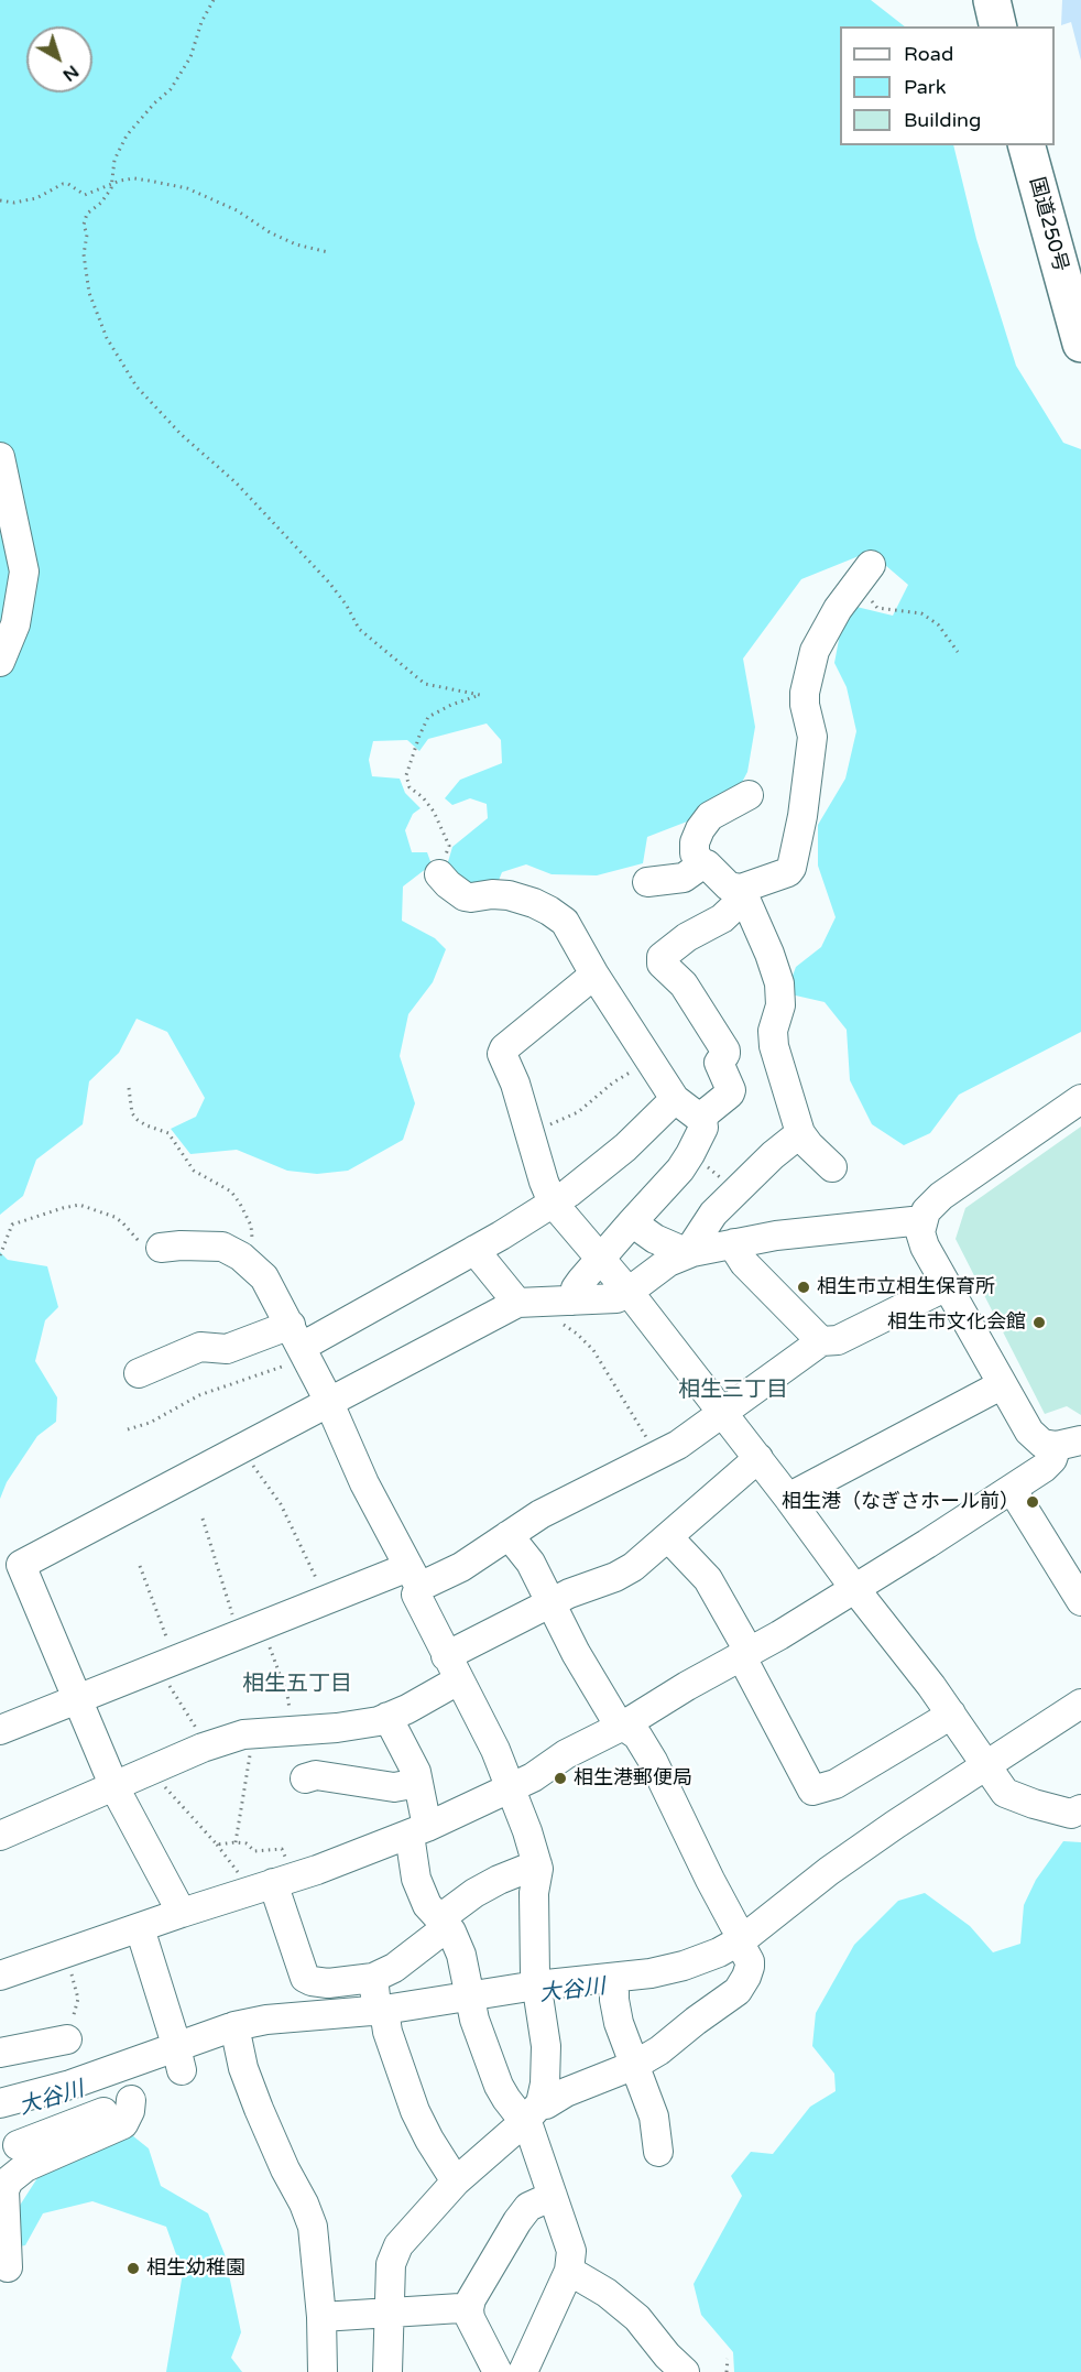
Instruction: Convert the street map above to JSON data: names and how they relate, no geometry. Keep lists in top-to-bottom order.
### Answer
{
  "streets": {
    "highway": ["国道250号"]
  },
  "districts": ["相生三丁目", "相生五丁目"],
  "water": ["大谷川"],
  "places": [
    "相生市立相生保育所",
    "相生市文化会館",
    "相生港（なぎさホール前）",
    "相生港郵便局",
    "相生幼稚園"
  ],
  "legend": ["Road", "Park", "Building"],
  "north": "bottom right"
}
